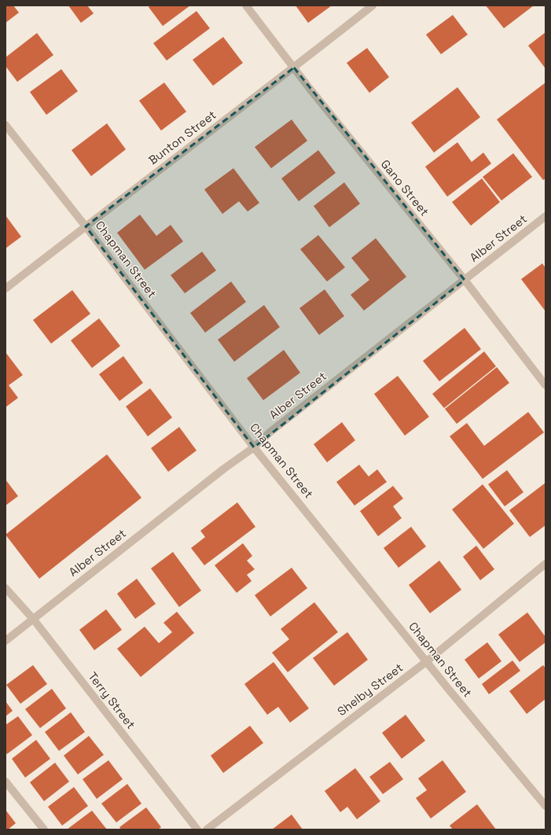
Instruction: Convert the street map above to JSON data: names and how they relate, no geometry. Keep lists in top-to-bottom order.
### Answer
{
  "streets": {
    "street": [
      "Bunton Street",
      "Gano Street",
      "Alber Street",
      "Chapman Street",
      "Shelby Street",
      "Terry Street"
    ]
  },
  "crossings": [
    ["Bunton Street", "Gano Street"],
    ["Bunton Street", "Chapman Street"],
    ["Gano Street", "Alber Street"],
    ["Alber Street", "Chapman Street"],
    ["Alber Street", "Terry Street"],
    ["Chapman Street", "Shelby Street"]
  ]
}
